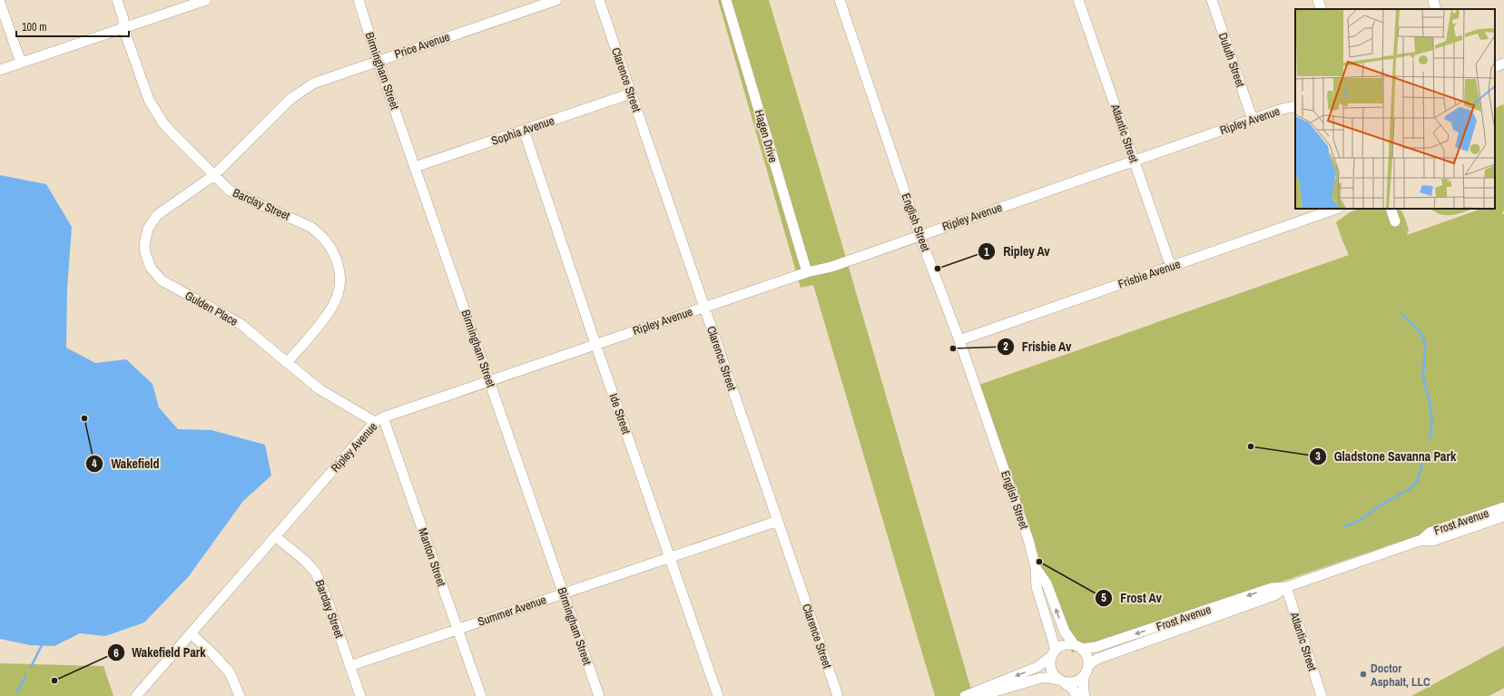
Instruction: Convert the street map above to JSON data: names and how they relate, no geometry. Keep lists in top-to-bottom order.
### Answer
{
  "streets": {
    "street": [
      "Price Avenue",
      "Duluth Street",
      "Birmingham Street",
      "Clarence Street",
      "Ripley Avenue",
      "Sophia Avenue",
      "Atlantic Street",
      "Hagen Drive",
      "Barclay Street",
      "English Street",
      "Frisbie Avenue",
      "Gulden Place",
      "Ide Street",
      "Frost Avenue",
      "Manton Street",
      "Summer Avenue"
    ]
  },
  "crossings": [
    ["Price Avenue", "Birmingham Street"],
    ["Price Avenue", "Barclay Street"],
    ["Price Avenue", "Gulden Place"],
    ["Duluth Street", "Ripley Avenue"],
    ["Birmingham Street", "Ripley Avenue"],
    ["Birmingham Street", "Sophia Avenue"],
    ["Birmingham Street", "Summer Avenue"],
    ["Clarence Street", "Ripley Avenue"],
    ["Clarence Street", "Sophia Avenue"],
    ["Clarence Street", "Summer Avenue"],
    ["Ripley Avenue", "Atlantic Street"],
    ["Ripley Avenue", "Hagen Drive"],
    ["Ripley Avenue", "Barclay Street"],
    ["Ripley Avenue", "English Street"],
    ["Ripley Avenue", "Gulden Place"],
    ["Ripley Avenue", "Ide Street"],
    ["Ripley Avenue", "Manton Street"],
    ["Sophia Avenue", "Ide Street"],
    ["Atlantic Street", "Frisbie Avenue"],
    ["Atlantic Street", "Frost Avenue"],
    ["Barclay Street", "Gulden Place"],
    ["Barclay Street", "Summer Avenue"],
    ["English Street", "Frisbie Avenue"],
    ["English Street", "Frost Avenue"],
    ["Gulden Place", "Manton Street"],
    ["Ide Street", "Summer Avenue"],
    ["Manton Street", "Summer Avenue"]
  ],
  "places": [
    "Ripley Av",
    "Frisbie Av",
    "Wakefield",
    "Gladstone Savanna Park",
    "Frost Av",
    "Doctor Asphalt, LLC",
    "Wakefield Park"
  ],
  "scale_bar": "100 m"
}
